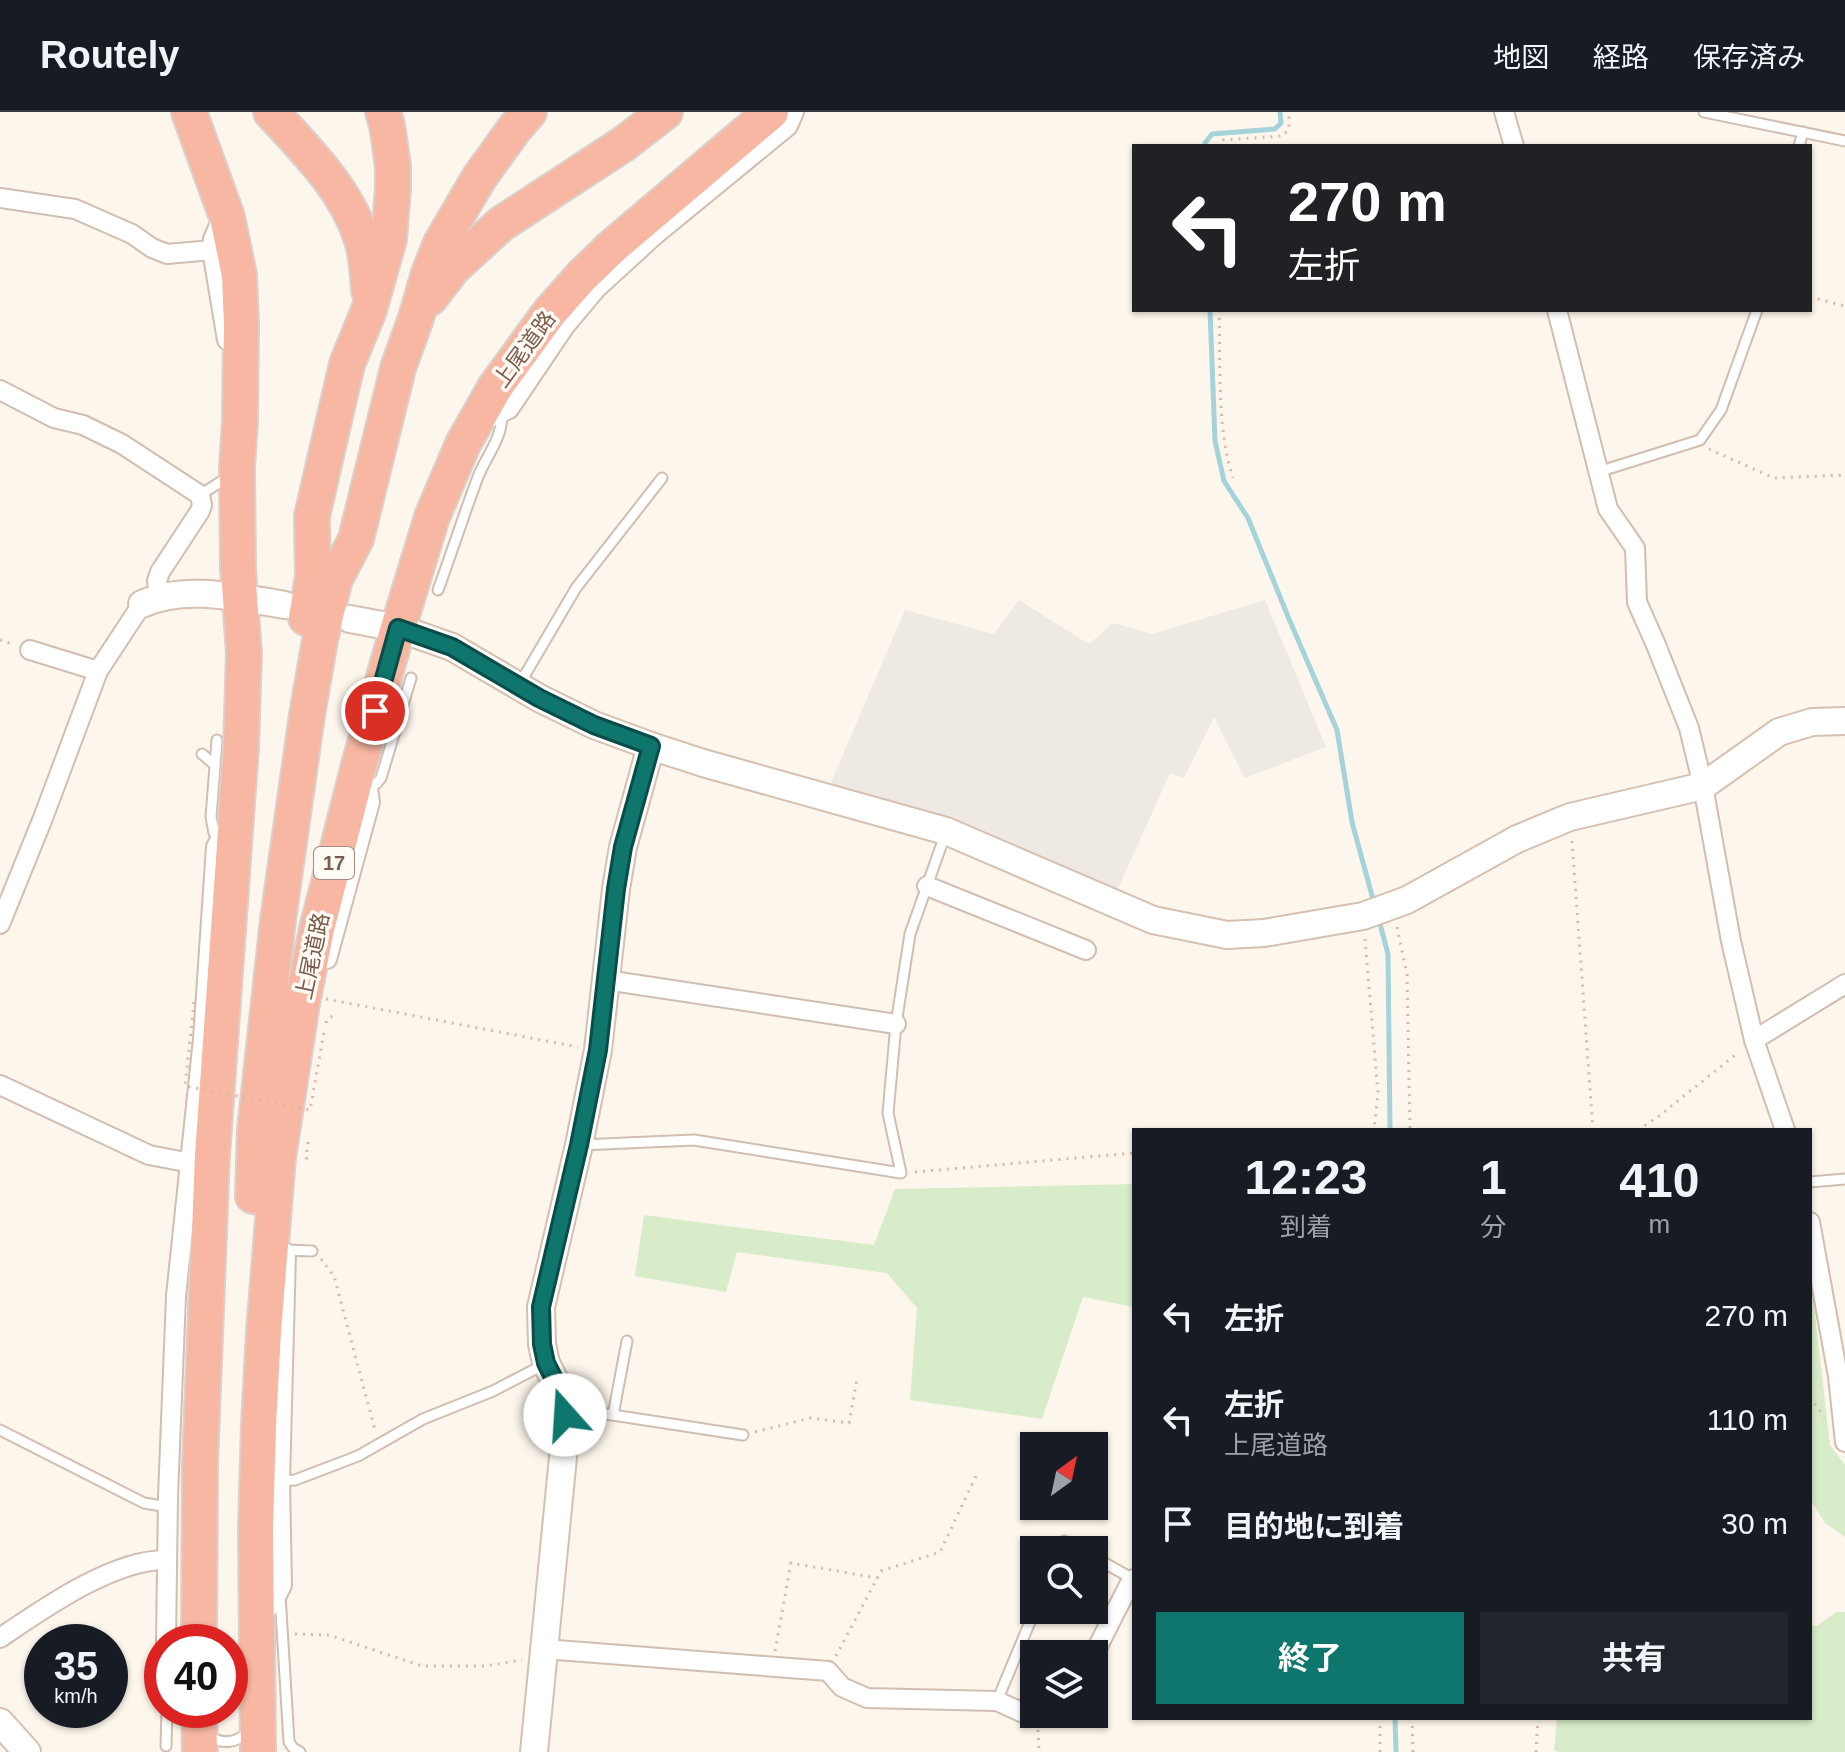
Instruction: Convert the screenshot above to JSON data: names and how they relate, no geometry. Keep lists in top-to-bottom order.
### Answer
{
  "streets": {
    "highway": ["上尾道路", "17"]
  },
  "north": "top right",
  "page": {
    "header": "Routely",
    "nav": ["地図", "経路", "保存済み"],
    "turn": ["270 m", "左折"],
    "eta": [
      "12:23",
      "到着",
      "1",
      "分",
      "410",
      "m"
    ],
    "list": [
      {
        "name": "左折",
        "value": "270 m"
      },
      {
        "name": "左折",
        "note": "上尾道路",
        "value": "110 m"
      },
      {
        "name": "目的地に到着",
        "value": "30 m"
      }
    ],
    "buttons": ["終了", "共有"],
    "speed": "35 km/h",
    "limit": "40"
  }
}
